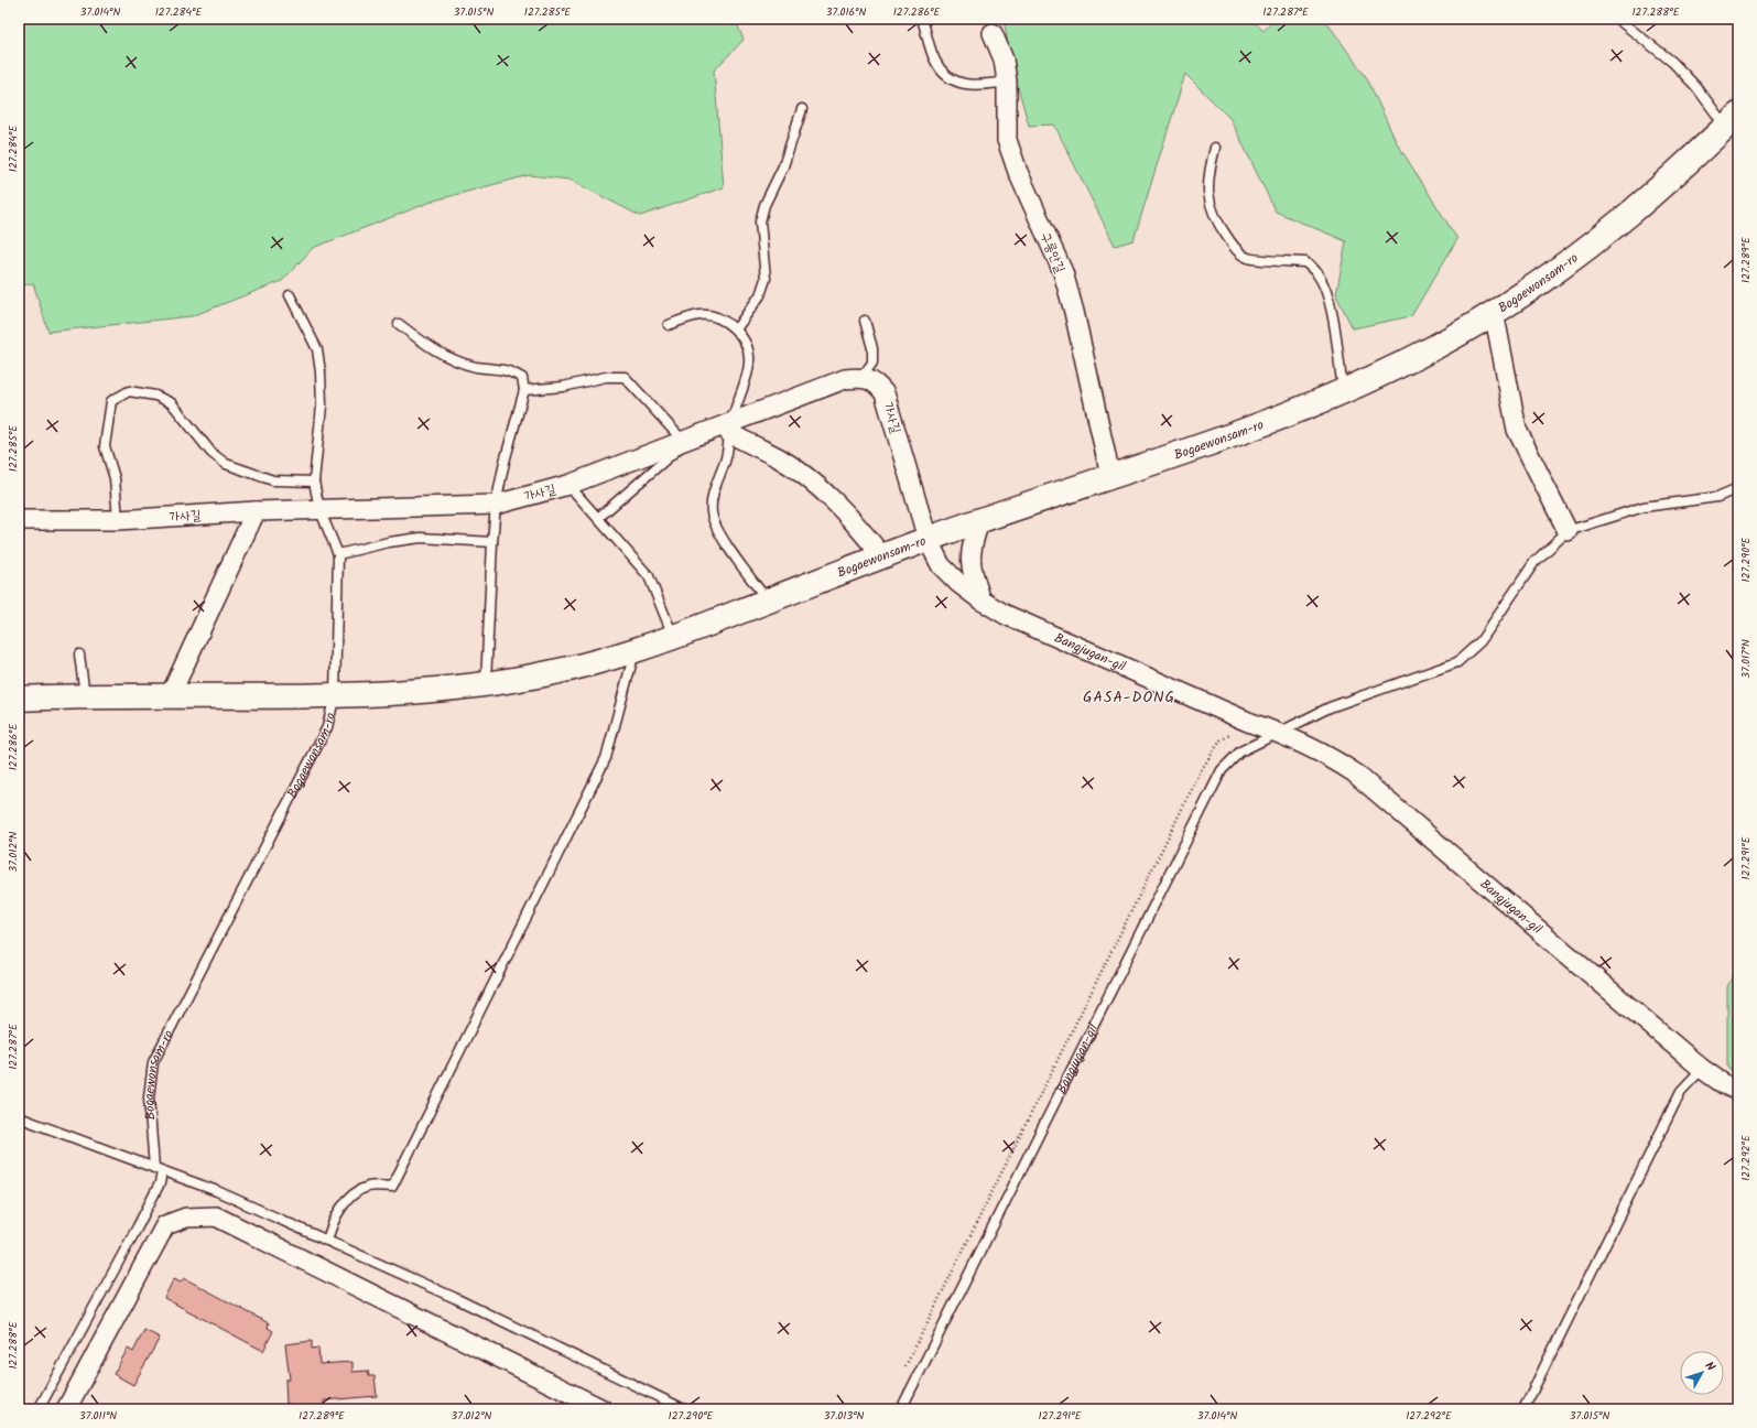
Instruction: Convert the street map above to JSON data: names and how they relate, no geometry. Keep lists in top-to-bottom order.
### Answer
{
  "streets": {
    "main road": ["Bogaewonsam-ro"],
    "street": ["구롱안길", "가사길", "Bangjugan-gil"]
  },
  "crossings": [
    ["구롱안길", "Bogaewonsam-ro"],
    ["Bogaewonsam-ro", "가사길"],
    ["Bogaewonsam-ro", "Bangjugan-gil"],
    ["가사길", "Bangjugan-gil"]
  ],
  "districts": ["GASA-DONG"],
  "north": "top right",
  "coordinates": [
    "37.014°N",
    "127.284°E",
    "37.015°N",
    "127.285°E",
    "37.016°N",
    "127.286°E",
    "127.287°E",
    "127.288°E",
    "127.289°E",
    "127.290°E",
    "37.017°N",
    "37.012°N",
    "127.291°E",
    "127.292°E",
    "37.011°N",
    "37.013°N"
  ]
}
